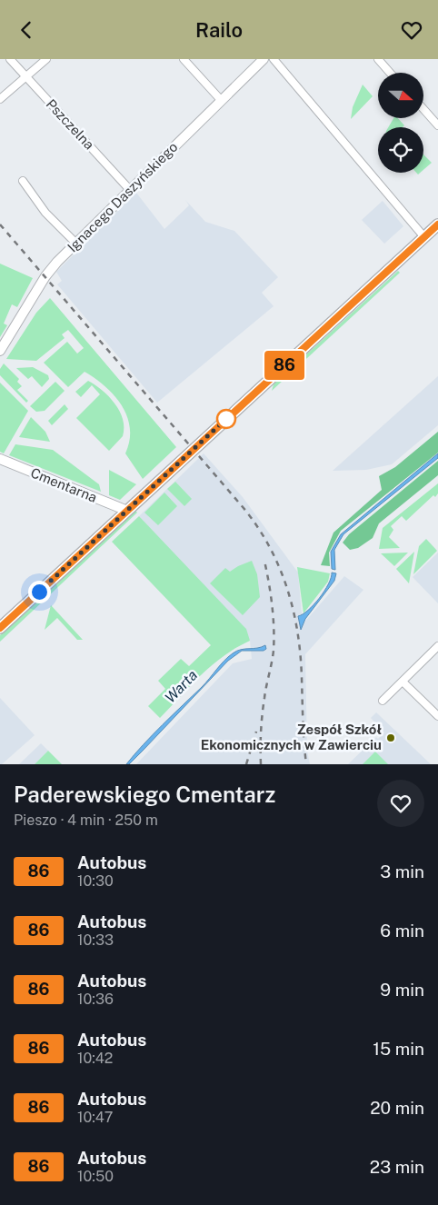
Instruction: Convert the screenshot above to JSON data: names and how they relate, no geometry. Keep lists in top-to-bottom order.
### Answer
{
  "streets": {
    "street": ["Pszczelna", "Ignacego Daszyńskiego", "Cmentarna"]
  },
  "crossings": [
    ["Pszczelna", "Ignacego Daszyńskiego"]
  ],
  "water": ["Warta"],
  "places": ["Zespół Szkół Ekonomicznych w Zawierciu"],
  "lines": ["bus line 86"],
  "north": "right",
  "page": {
    "header": "Railo",
    "on_map": "86",
    "heading": ["Paderewskiego Cmentarz", "Pieszo · 4 min · 250 m"],
    "list": [
      {
        "mark": "86",
        "name": "Autobus",
        "note": "10:30",
        "value": "3 min"
      },
      {
        "mark": "86",
        "name": "Autobus",
        "note": "10:33",
        "value": "6 min"
      },
      {
        "mark": "86",
        "name": "Autobus",
        "note": "10:36",
        "value": "9 min"
      },
      {
        "mark": "86",
        "name": "Autobus",
        "note": "10:42",
        "value": "15 min"
      },
      {
        "mark": "86",
        "name": "Autobus",
        "note": "10:47",
        "value": "20 min"
      },
      {
        "mark": "86",
        "name": "Autobus",
        "note": "10:50",
        "value": "23 min"
      }
    ]
  }
}
